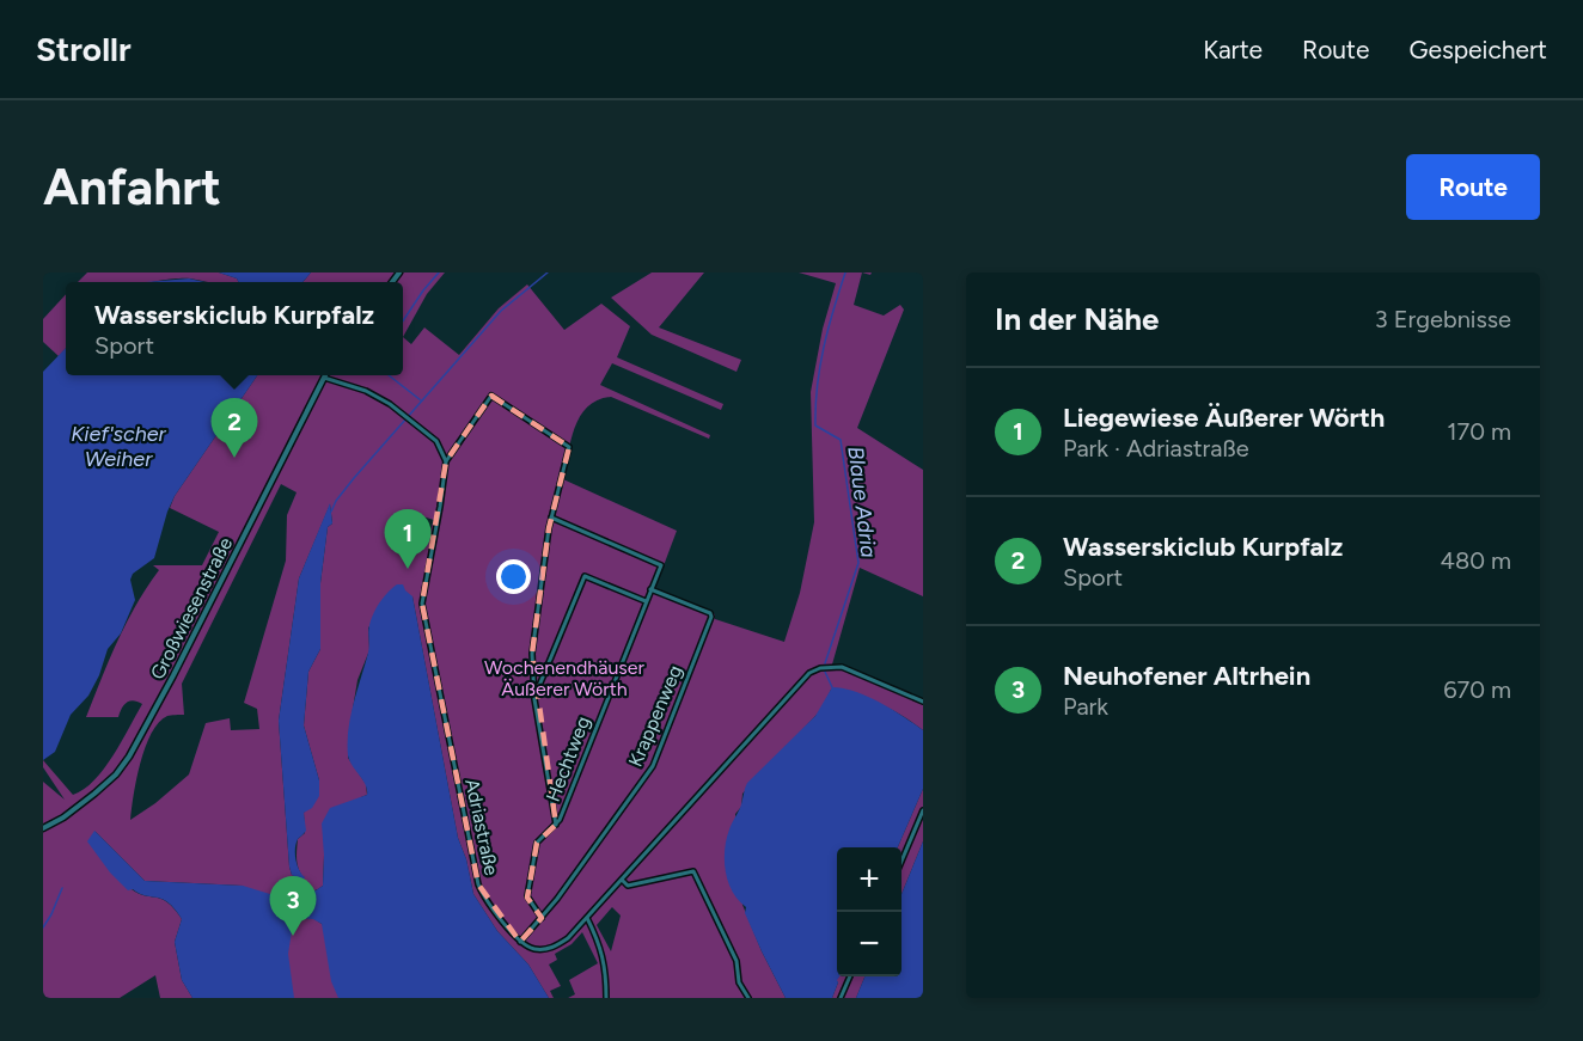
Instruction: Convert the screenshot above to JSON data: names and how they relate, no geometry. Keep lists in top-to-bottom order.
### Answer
{
  "streets": {
    "street": [
      "Großwiesenstraße",
      "Krappenweg",
      "Hechtweg",
      "Adriastraße"
    ]
  },
  "crossings": [
    ["Krappenweg", "Hechtweg"],
    ["Krappenweg", "Adriastraße"]
  ],
  "water": ["Kief'scher Weiher", "Blaue Adria"],
  "parks": ["Wochenendhäuser Äußerer Wörth"],
  "page": {
    "header": "Strollr",
    "nav": ["Karte", "Route", "Gespeichert"],
    "buttons": "Route",
    "title": "Anfahrt",
    "heading": ["In der Nähe", "3 Ergebnisse"],
    "popup": ["Wasserskiclub Kurpfalz", "Sport"],
    "list": [
      {
        "mark": "1",
        "name": "Liegewiese Äußerer Wörth",
        "note": "Park · Adriastraße",
        "value": "170 m"
      },
      {
        "mark": "2",
        "name": "Wasserskiclub Kurpfalz",
        "note": "Sport",
        "value": "480 m"
      },
      {
        "mark": "3",
        "name": "Neuhofener Altrhein",
        "note": "Park",
        "value": "670 m"
      }
    ],
    "pins": ["2", "1", "3"],
    "map_buttons": ["+", "−"]
  }
}
